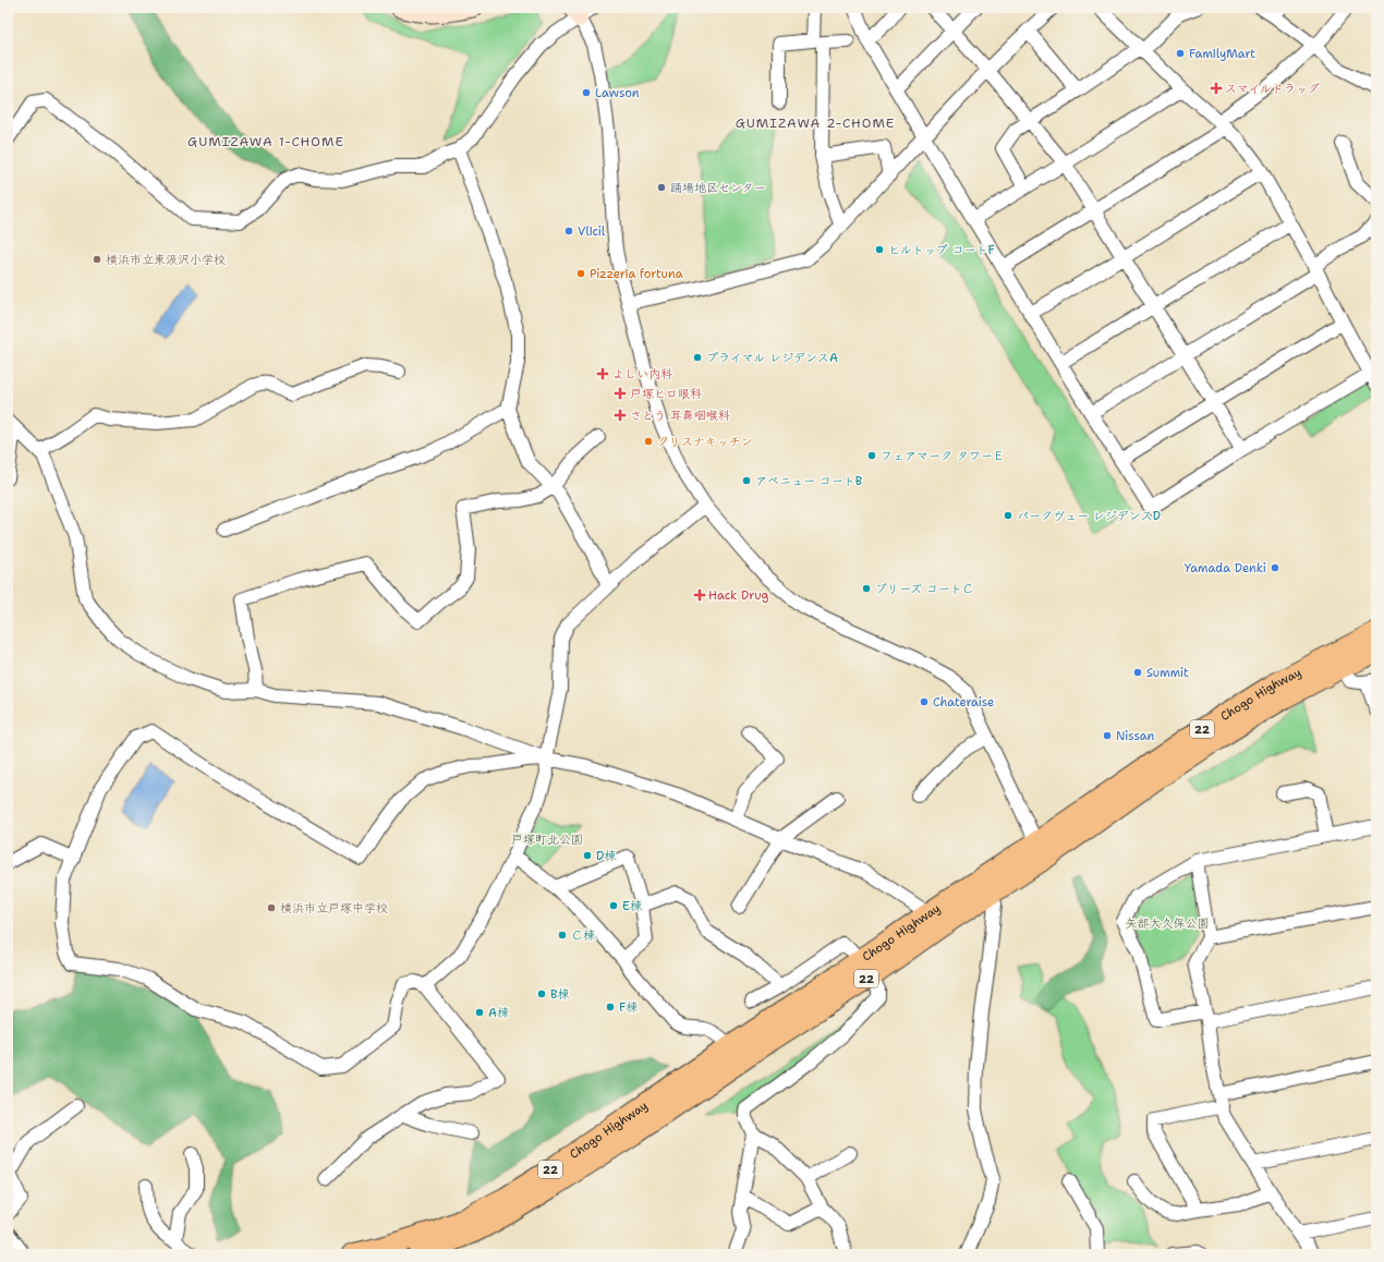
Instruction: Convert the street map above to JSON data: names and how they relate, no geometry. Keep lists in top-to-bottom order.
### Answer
{
  "streets": {
    "main road": ["Chogo Highway", "22"]
  },
  "districts": ["GUMIZAWA 2-CHOME", "GUMIZAWA 1-CHOME"],
  "parks": ["戸塚町北公園", "矢部大久保公園"],
  "places": {
    "other": [
      "FamilyMart",
      "Lawson",
      "踊場地区センター",
      "Vlicil",
      "ヒルトップ コートF",
      "横浜市立東汲沢小学校",
      "Pizzeria fortuna",
      "プライマル レジデンスA",
      "クリスナキッチン",
      "フェアマーク タワーＥ",
      "アベニュー コートB",
      "パークヴュー レジデンスD",
      "Yamada Denki",
      "ブリーズ コートＣ",
      "Summit",
      "Chateraise",
      "Nissan",
      "D棟",
      "E棟",
      "横浜市立戸塚中学校",
      "Ｃ棟",
      "B棟",
      "F棟",
      "A棟"
    ],
    "health": [
      "スマイルドラッグ",
      "よしい内科",
      "戸塚ヒロ眼科",
      "さとう 耳鼻咽喉科",
      "Hack Drug"
    ]
  }
}
